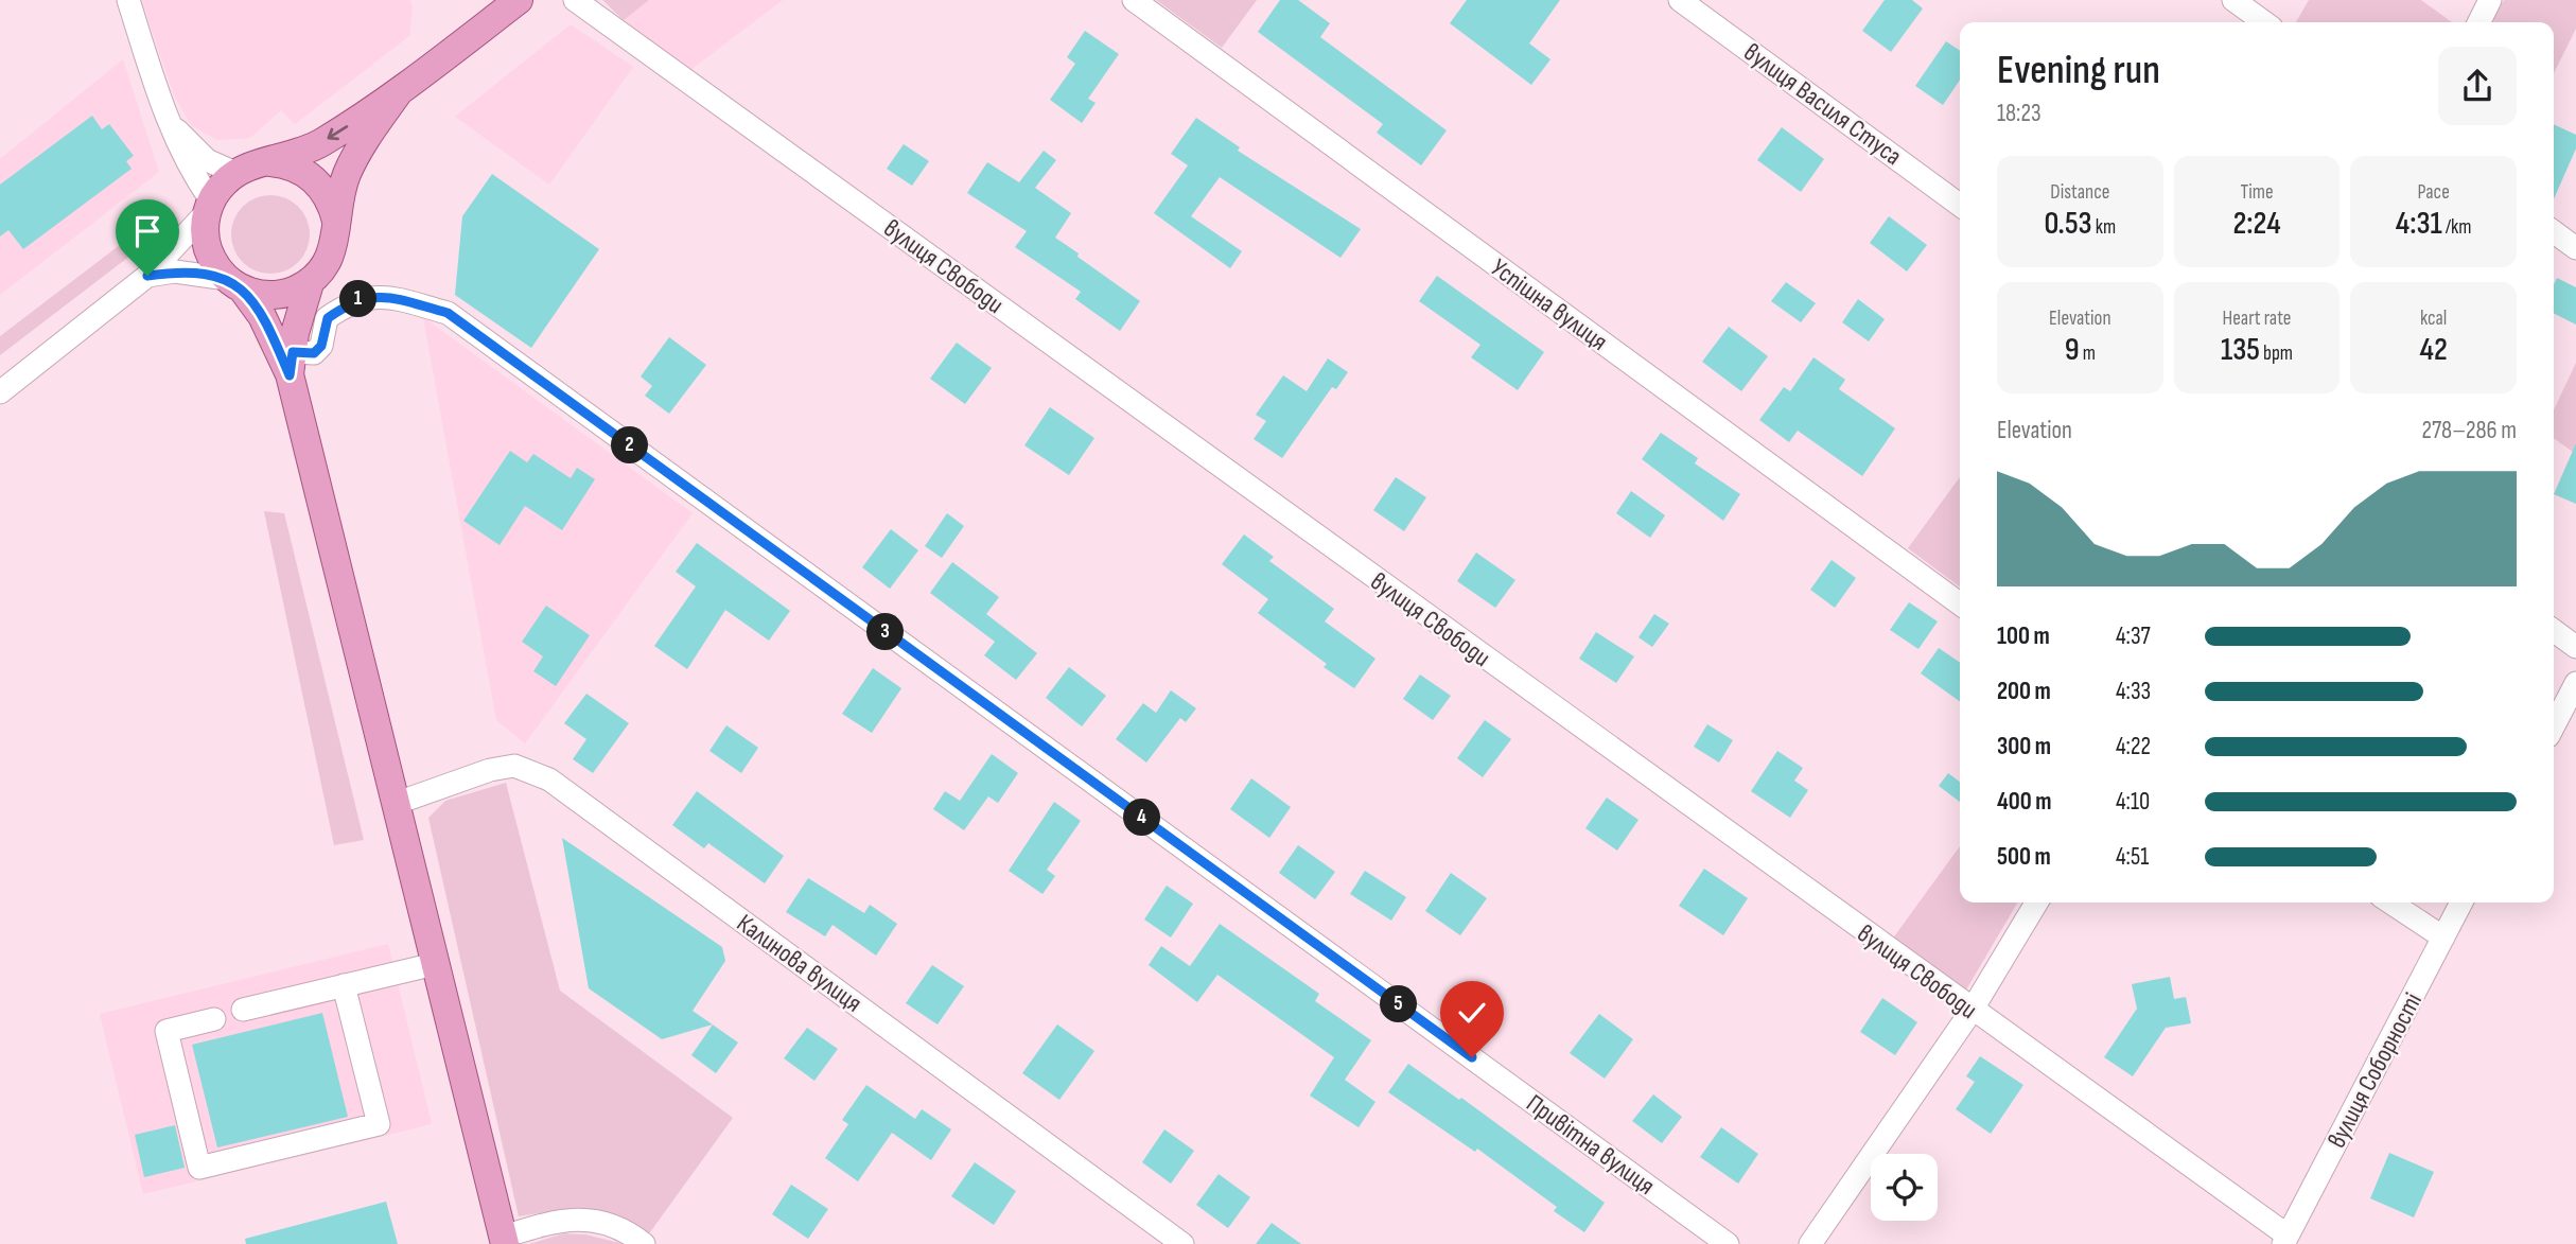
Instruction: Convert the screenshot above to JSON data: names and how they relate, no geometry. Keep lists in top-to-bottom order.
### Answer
{
  "streets": {
    "street": [
      "вулиця Василя Стуса",
      "вулиця Свободи",
      "Успішна вулиця",
      "Калинова вулиця",
      "вулиця Соборності",
      "Привітна вулиця"
    ]
  },
  "crossings": [
    ["вулиця Свободи", "вулиця Соборності"]
  ],
  "page": {
    "heading": ["Evening run", "18:23"],
    "stats": [
      ["Distance", "0.53 km"],
      ["Time", "2:24"],
      ["Pace", "4:31 /km"],
      ["Elevation", "9 m"],
      ["Heart rate", "135 bpm"],
      ["kcal", "42"]
    ],
    "pins": [
      "1",
      "2",
      "3",
      "4",
      "5"
    ],
    "chart": ["Elevation", "278–286 m"],
    "list": [
      {
        "name": "100 m",
        "note": "4:37"
      },
      {
        "name": "200 m",
        "note": "4:33"
      },
      {
        "name": "300 m",
        "note": "4:22"
      },
      {
        "name": "400 m",
        "note": "4:10"
      },
      {
        "name": "500 m",
        "note": "4:51"
      }
    ]
  }
}
